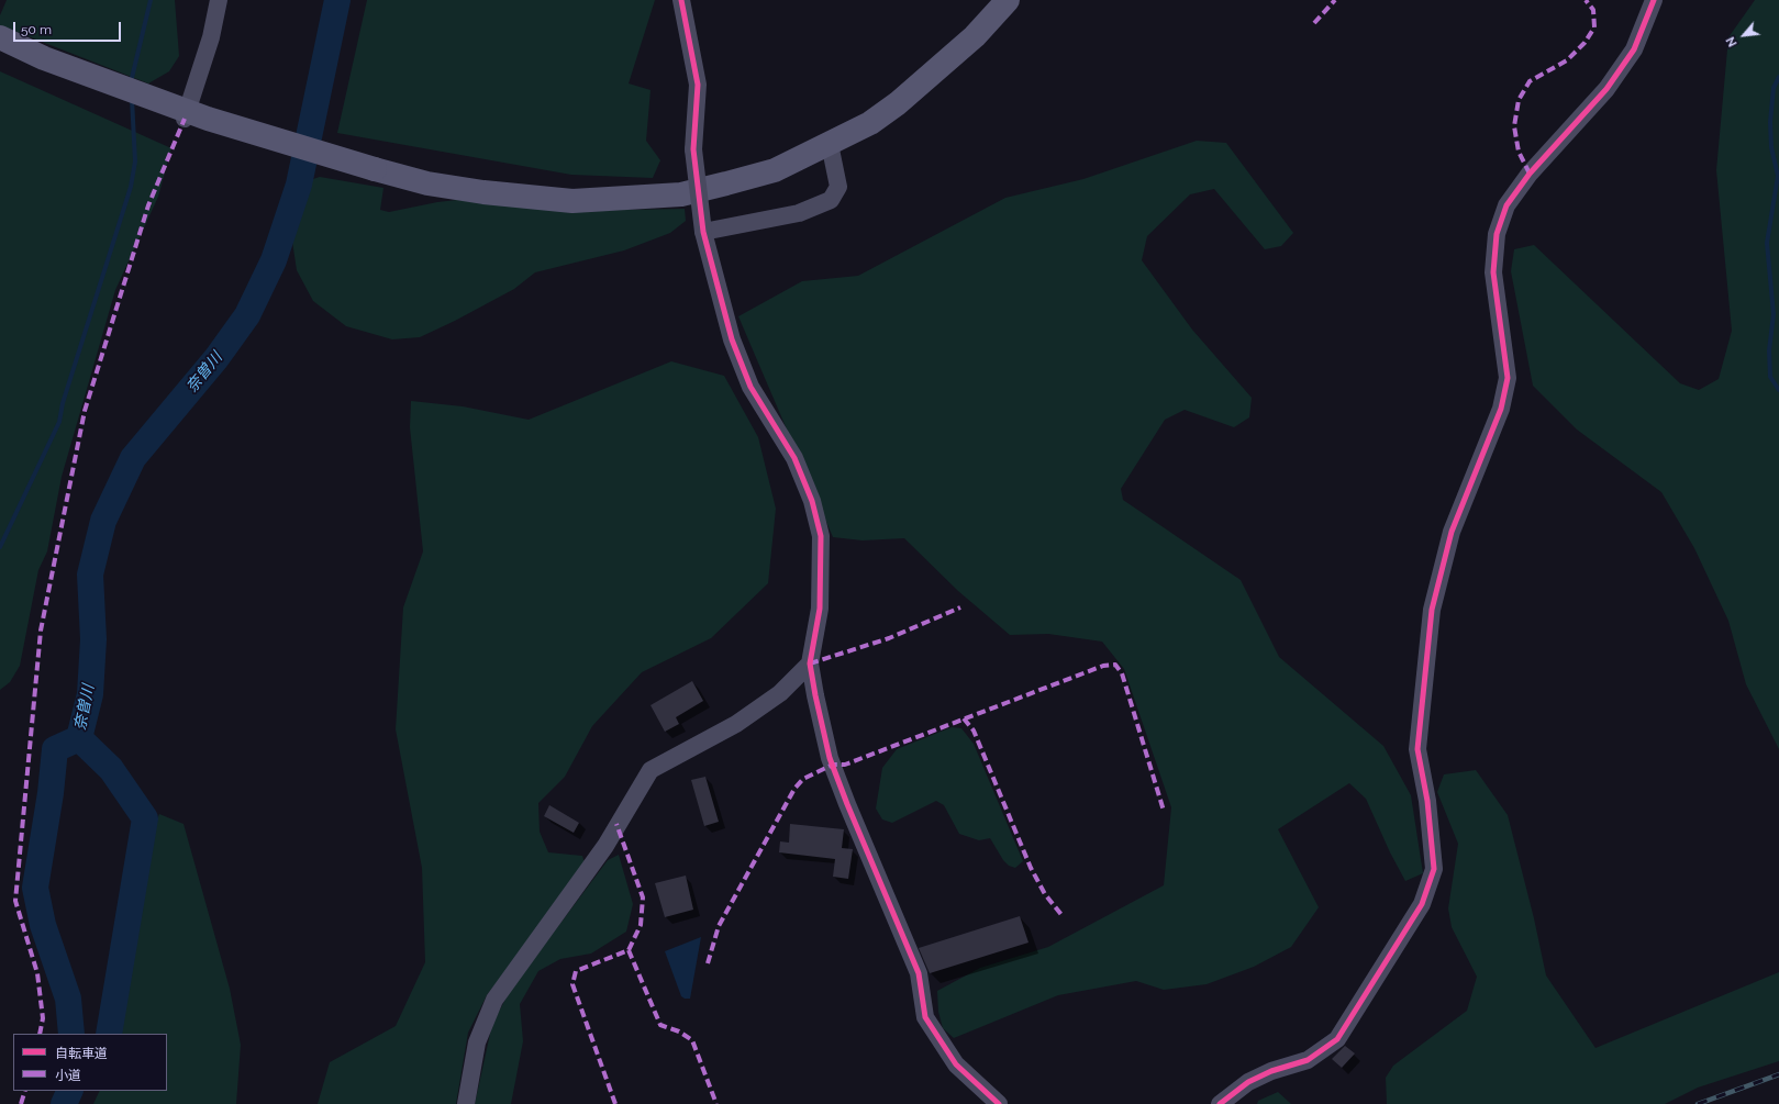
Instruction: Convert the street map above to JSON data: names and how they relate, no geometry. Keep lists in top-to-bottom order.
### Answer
{
  "water": ["奈曽川"],
  "legend": ["自転車道", "小道"],
  "scale_bar": "50 m",
  "north": "bottom left"
}
